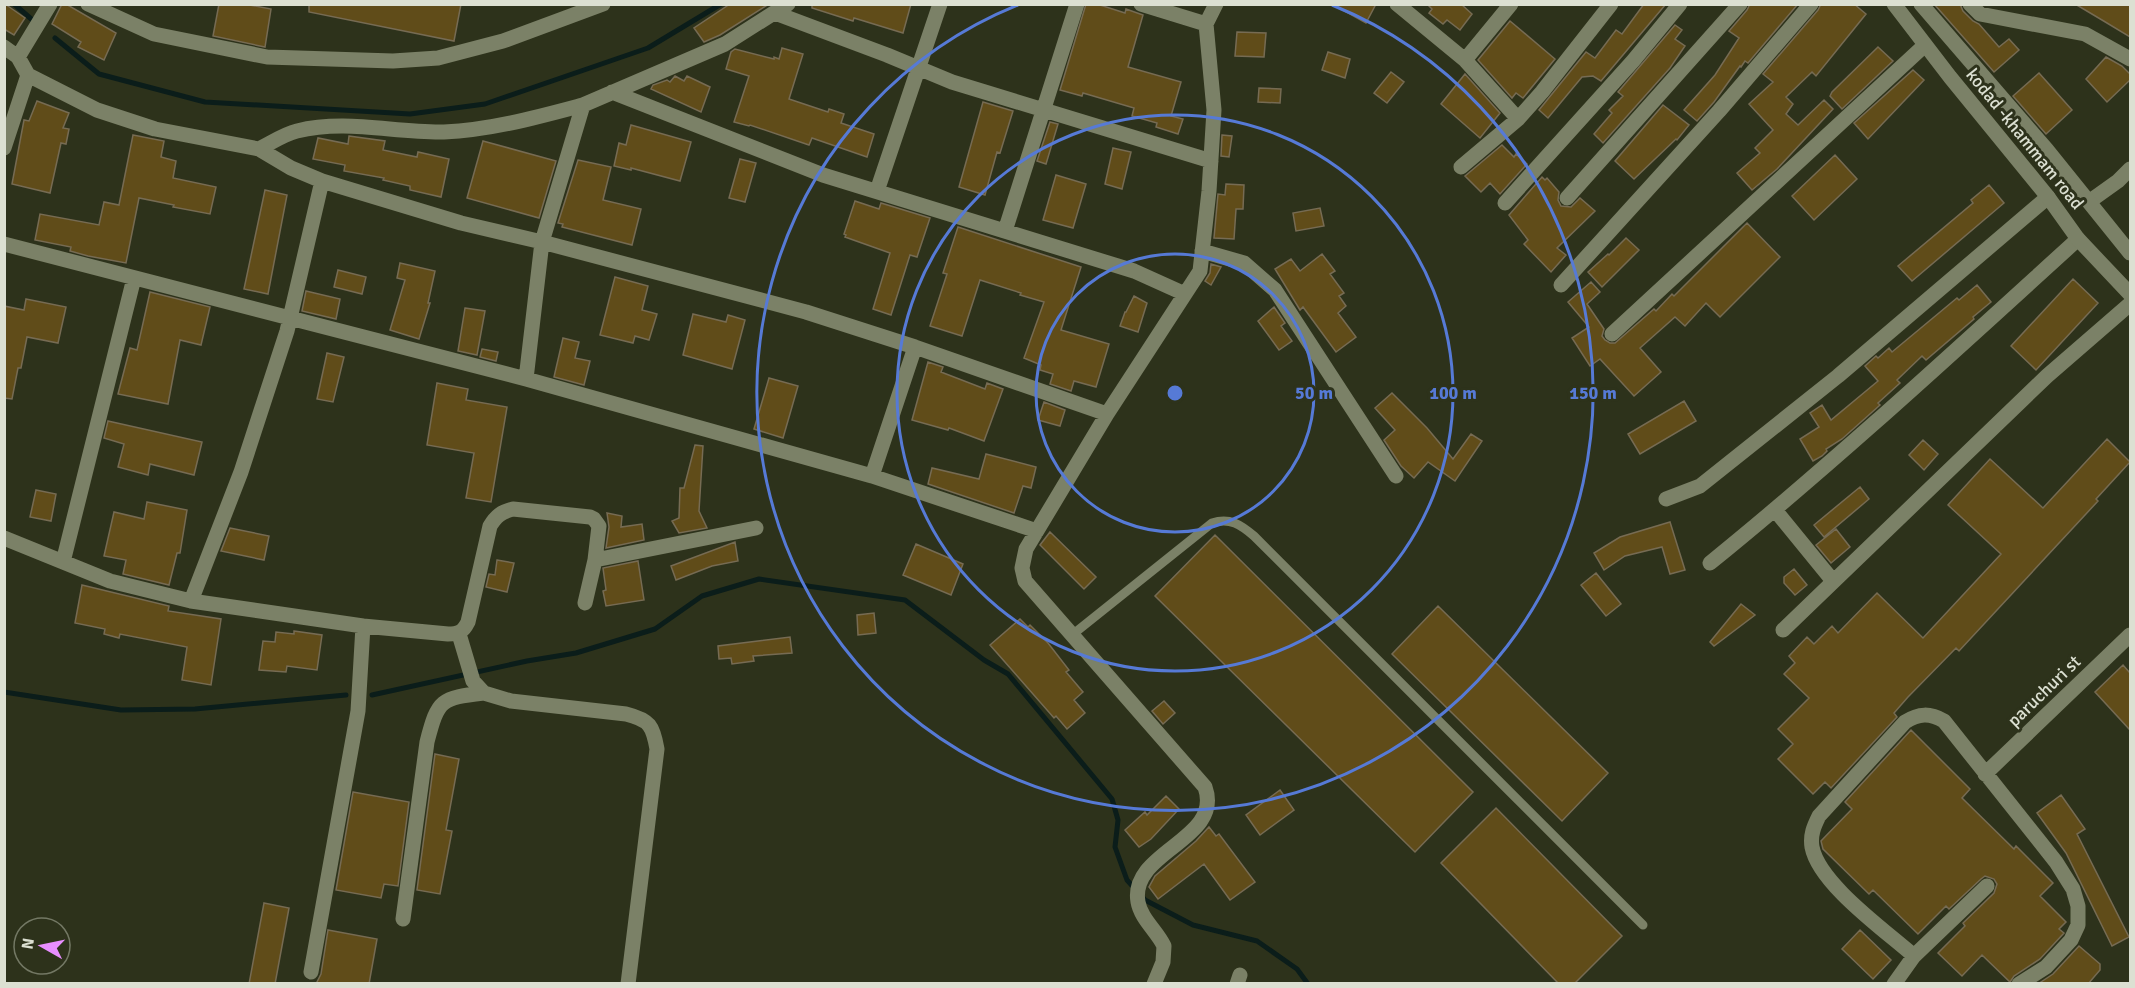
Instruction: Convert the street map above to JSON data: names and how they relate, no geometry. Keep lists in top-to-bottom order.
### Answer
{
  "streets": {
    "street": ["kodad -khammam road", "paruchuri st"]
  },
  "north": "left",
  "rings": ["50 m", "100 m", "150 m"]
}
